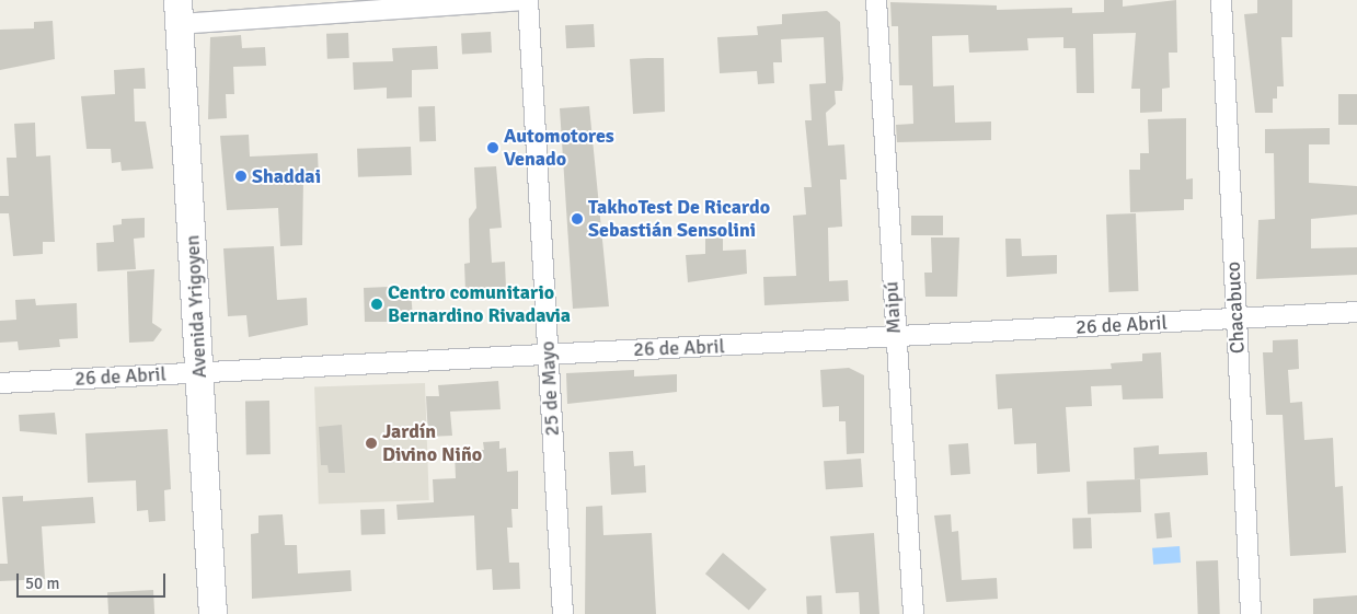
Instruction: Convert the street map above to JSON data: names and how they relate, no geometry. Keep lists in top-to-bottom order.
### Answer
{
  "streets": {
    "main road": ["Avenida Yrigoyen"],
    "street": [
      "Maipú",
      "Chacabuco",
      "26 de Abril",
      "25 de Mayo"
    ]
  },
  "crossings": [
    ["Avenida Yrigoyen", "26 de Abril"],
    ["Maipú", "26 de Abril"],
    ["Chacabuco", "26 de Abril"],
    ["26 de Abril", "25 de Mayo"]
  ],
  "places": [
    "Automotores Venado",
    "Shaddai",
    "TakhoTest De Ricardo Sebastián Sensolini",
    "Centro comunitario Bernardino Rivadavia",
    "Jardín Divino Niño"
  ],
  "scale_bar": "50 m"
}
